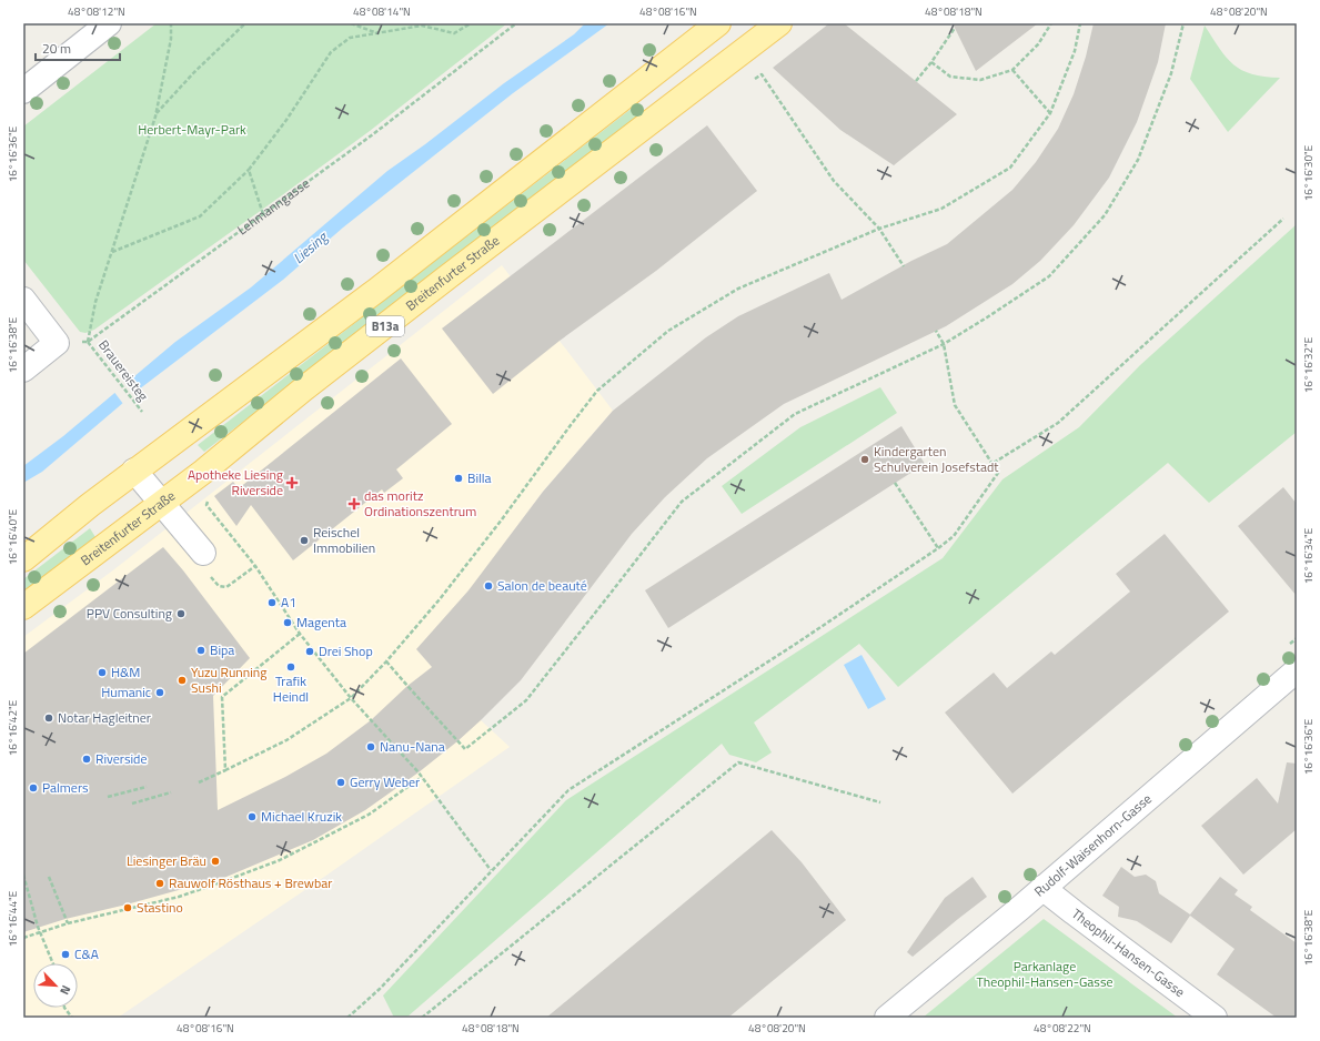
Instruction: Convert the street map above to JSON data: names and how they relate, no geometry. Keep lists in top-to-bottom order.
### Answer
{
  "streets": {
    "main road": ["Breitenfurter Straße", "B13a"],
    "street": ["Rudolf-Waisenhorn-Gasse", "Theophil-Hansen-Gasse"],
    "path": ["Lehmanngasse", "Brauereisteg"]
  },
  "crossings": [
    ["Lehmanngasse", "Brauereisteg"],
    ["Rudolf-Waisenhorn-Gasse", "Theophil-Hansen-Gasse"]
  ],
  "water": ["Liesing"],
  "parks": ["Herbert-Mayr-Park", "Parkanlage Theophil-Hansen-Gasse"],
  "places": {
    "other": [
      "Kindergarten Schulverein Josefstadt",
      "Billa",
      "Reischel Immobilien",
      "Salon de beauté",
      "A1",
      "PPV Consulting",
      "Magenta",
      "Bipa",
      "Drei Shop",
      "Trafik Heindl",
      "H&M",
      "Yuzu Running Sushi",
      "Humanic",
      "Notar Hagleitner",
      "Nanu-Nana",
      "Riverside",
      "Gerry Weber",
      "Palmers",
      "Michael Kruzik",
      "Liesinger Bräu",
      "Rauwolf Rösthaus + Brewbar",
      "Stastino",
      "C&A"
    ],
    "health": ["Apotheke Liesing Riverside", "das moritz Ordinationszentrum"]
  },
  "scale_bar": "20 m",
  "north": "bottom right",
  "coordinates": [
    "48°08'12\"N",
    "48°08'14\"N",
    "48°08'16\"N",
    "48°08'18\"N",
    "48°08'20\"N",
    "16°16'36\"E",
    "16°16'30\"E",
    "16°16'38\"E",
    "16°16'32\"E",
    "16°16'40\"E",
    "16°16'34\"E",
    "16°16'42\"E",
    "16°16'44\"E",
    "48°08'22\"N"
  ]
}
